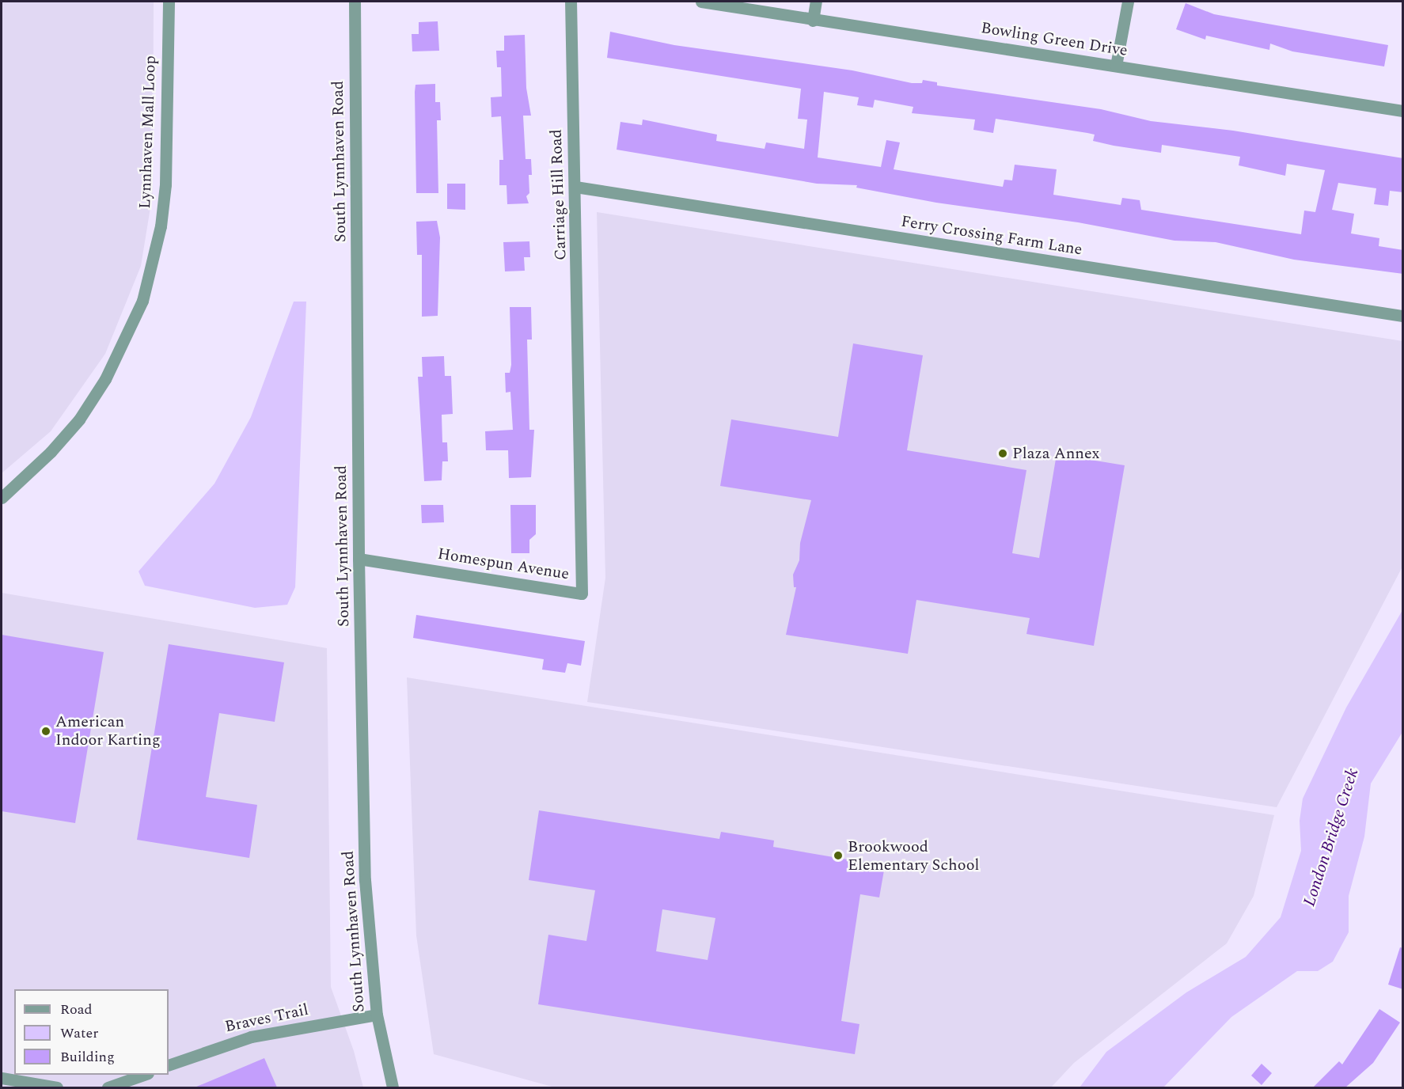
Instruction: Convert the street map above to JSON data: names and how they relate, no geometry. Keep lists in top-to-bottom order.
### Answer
{
  "streets": {
    "street": [
      "Bowling Green Drive",
      "Lynnhaven Mall Loop",
      "South Lynnhaven Road",
      "Carriage Hill Road",
      "Ferry Crossing Farm Lane",
      "Homespun Avenue",
      "Braves Trail"
    ]
  },
  "crossings": [
    ["South Lynnhaven Road", "Homespun Avenue"],
    ["South Lynnhaven Road", "Braves Trail"],
    ["Carriage Hill Road", "Ferry Crossing Farm Lane"],
    ["Carriage Hill Road", "Homespun Avenue"]
  ],
  "water": ["London Bridge Creek"],
  "places": ["Plaza Annex", "American Indoor Karting", "Brookwood Elementary School"],
  "legend": ["Road", "Water", "Building"]
}
